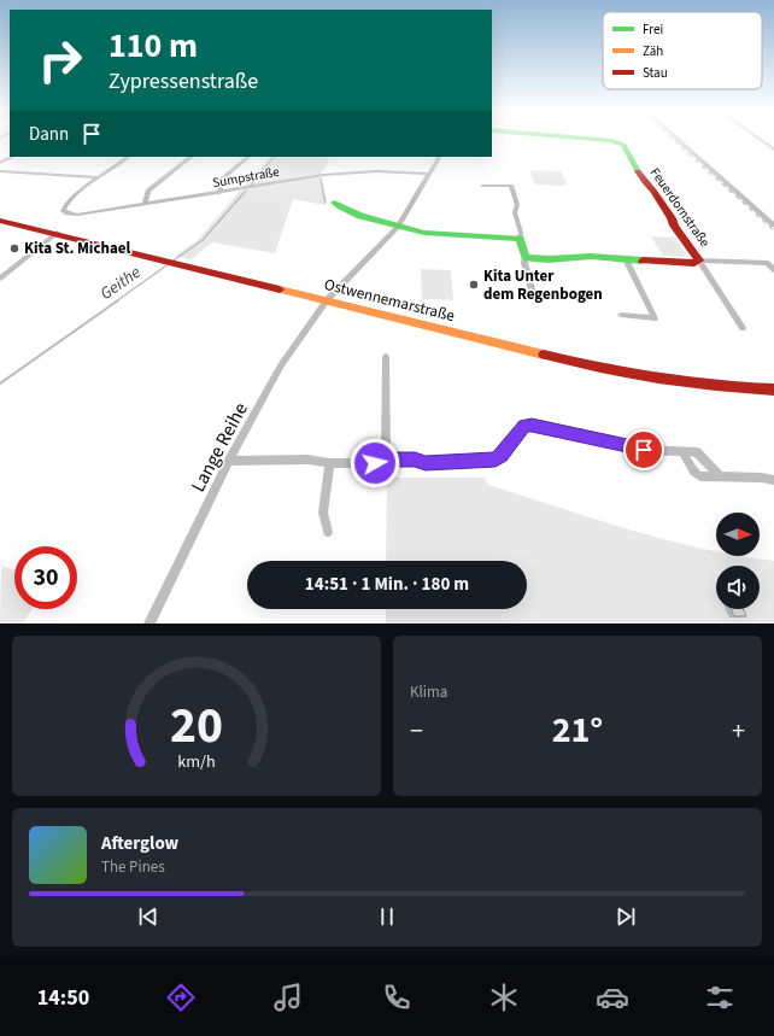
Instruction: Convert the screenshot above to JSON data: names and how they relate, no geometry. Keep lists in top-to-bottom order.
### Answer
{
  "streets": {
    "street": [
      "Sumpstraße",
      "Feuerdornstraße",
      "Ostwennemarstraße",
      "Lange Reihe"
    ]
  },
  "crossings": [
    ["Sumpstraße", "Lange Reihe"],
    ["Ostwennemarstraße", "Lange Reihe"]
  ],
  "water": ["Geithe"],
  "places": ["Kita St. Michael", "Kita Unter dem Regenbogen"],
  "legend": ["Frei", "Zäh", "Stau"],
  "north": "right",
  "page": {
    "turn": ["110 m", "Zypressenstraße"],
    "then": "Dann",
    "limit": "30",
    "trip": "14:51 · 1 Min. · 180 m",
    "tile": "Klima",
    "heat": ["−", "21°", "+"],
    "song": ["Afterglow", "The Pines"],
    "tabs": "14:50",
    "gauge": ["20", "km/h"]
  }
}
